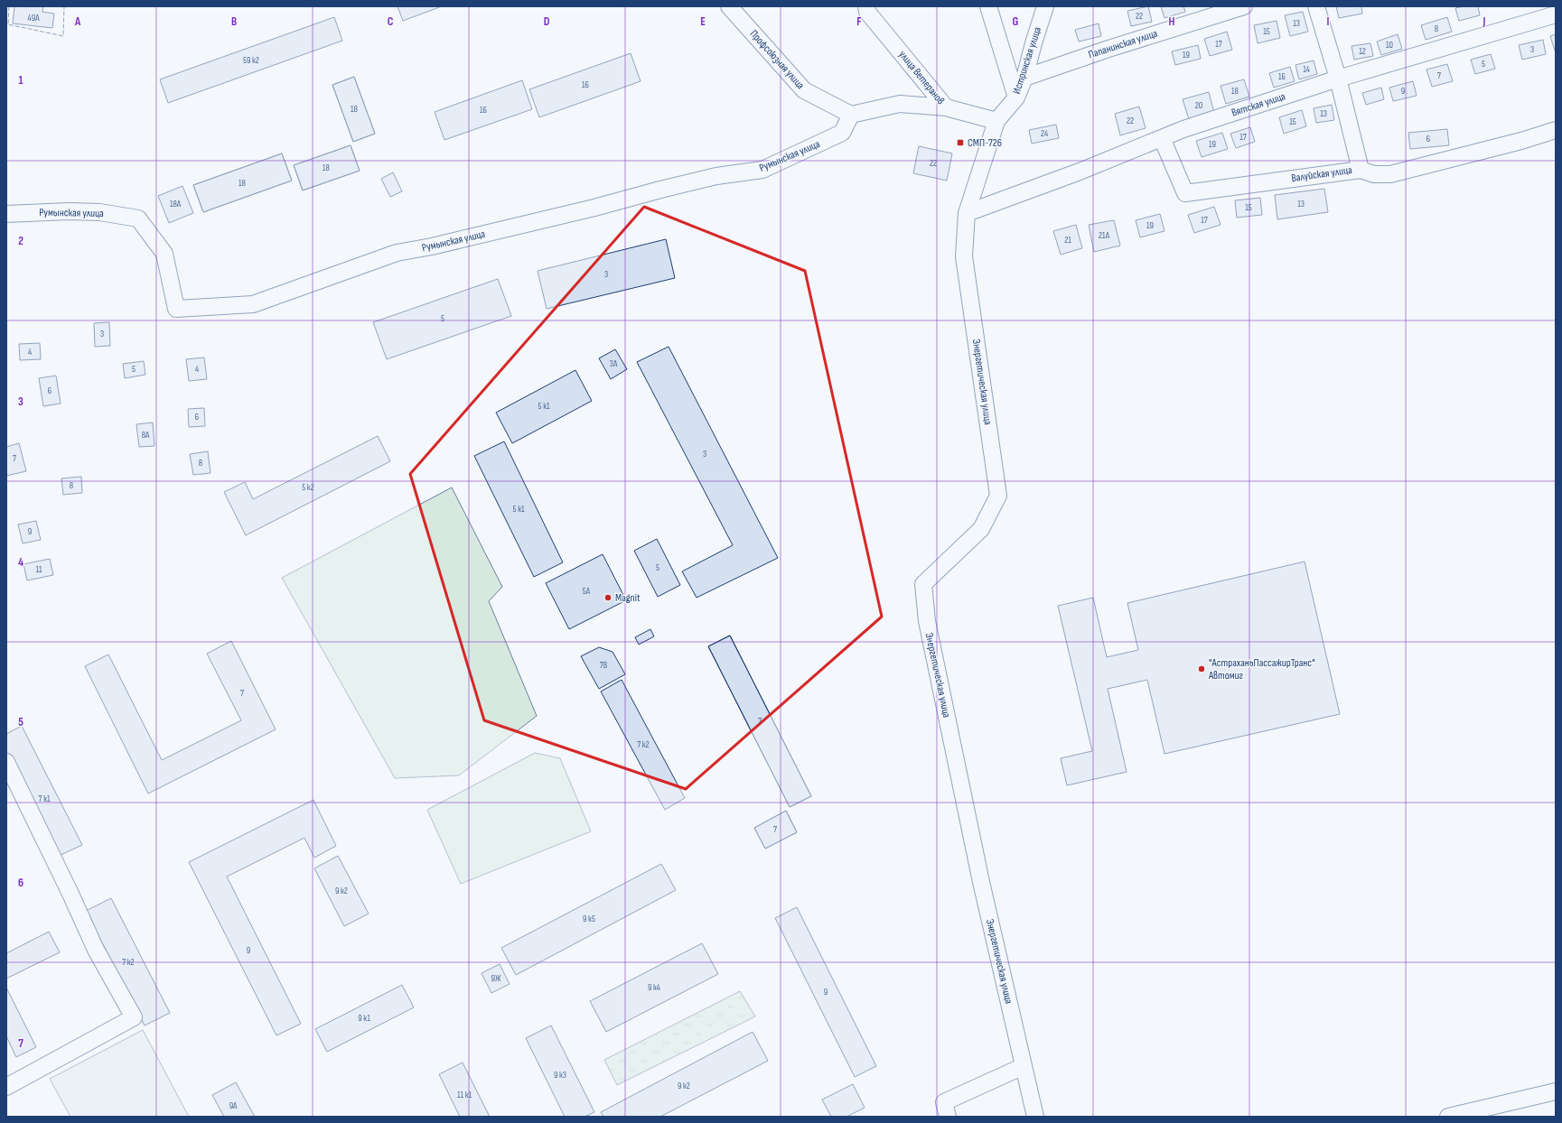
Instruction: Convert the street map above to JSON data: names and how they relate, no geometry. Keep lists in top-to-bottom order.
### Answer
{
  "streets": {
    "street": [
      "Папанинская улица",
      "Профсоюзная улица",
      "Истринская улица",
      "улица Ветеранов",
      "Вятская улица",
      "Румынская улица",
      "Валуйская улица",
      "Энергетическая улица"
    ]
  },
  "crossings": [
    ["Папанинская улица", "Истринская улица"],
    ["Профсоюзная улица", "Румынская улица"],
    ["Истринская улица", "улица Ветеранов"],
    ["Истринская улица", "Вятская улица"],
    ["Истринская улица", "Энергетическая улица"],
    ["Вятская улица", "Валуйская улица"]
  ],
  "places": {
    "transit": ["СМП-726"],
    "other": ["Magnit", "\"АстраханьПассажирТранс\" Автомиг"]
  },
  "house_numbers": [
    "22",
    "49А",
    "13",
    "8",
    "15",
    "17",
    "10",
    "3",
    "12",
    "19",
    "59 к2",
    "5",
    "14",
    "7",
    "16",
    "16",
    "18",
    "9",
    "20",
    "18",
    "16",
    "13",
    "22",
    "15",
    "24",
    "17",
    "6",
    "19",
    "22",
    "18",
    "18",
    "18А",
    "13",
    "15",
    "17",
    "19",
    "21А",
    "21",
    "3",
    "5",
    "3",
    "4",
    "3А",
    "5",
    "4",
    "6",
    "5 к1",
    "6",
    "8А",
    "3",
    "7",
    "8",
    "8",
    "5 к2",
    "5 к1",
    "9",
    "5",
    "11",
    "5А",
    "7В",
    "7",
    "7",
    "7 к2",
    "7 к1",
    "7",
    "9 к2",
    "9 к5",
    "9",
    "7 к2",
    "9Ж",
    "9 к4",
    "9",
    "9 к1",
    "9 к3",
    "9 к2",
    "11 к1",
    "9А"
  ],
  "grid": {
    "columns": [
      "A",
      "B",
      "C",
      "D",
      "E",
      "F",
      "G",
      "H",
      "I",
      "J"
    ],
    "rows": [
      "1",
      "2",
      "3",
      "4",
      "5",
      "6",
      "7"
    ]
  }
}
